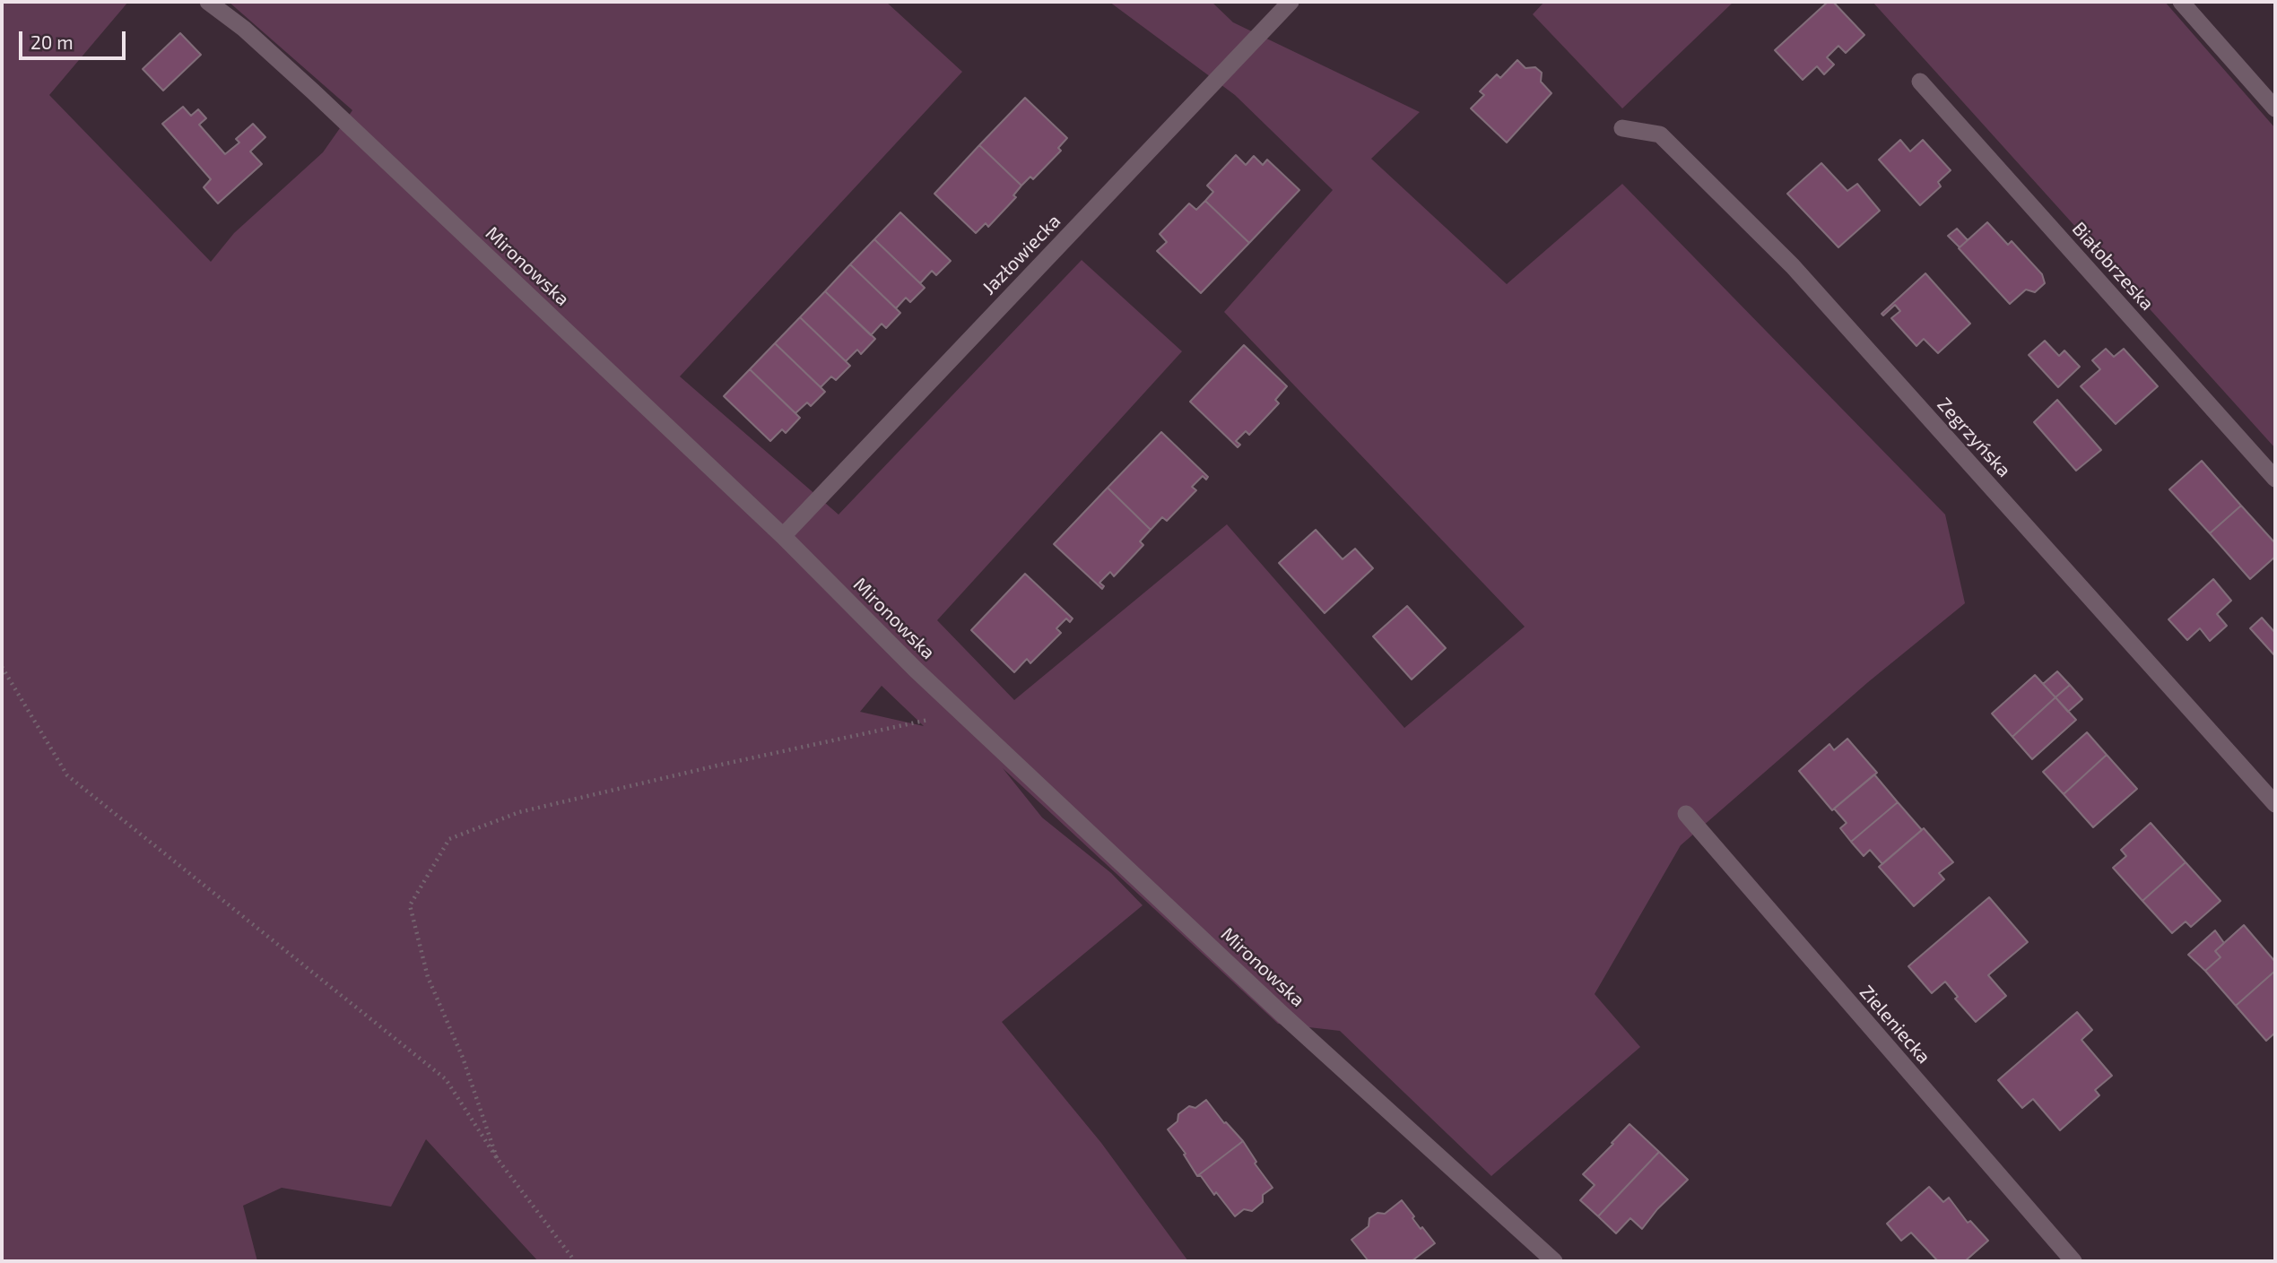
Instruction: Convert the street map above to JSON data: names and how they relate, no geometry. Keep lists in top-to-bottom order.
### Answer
{
  "streets": {
    "street": [
      "Jazłowiecka",
      "Mironowska",
      "Białobrzeska",
      "Zegrzyńska",
      "Zieleniecka"
    ]
  },
  "crossings": [
    ["Jazłowiecka", "Mironowska"]
  ],
  "scale_bar": "20 m"
}
